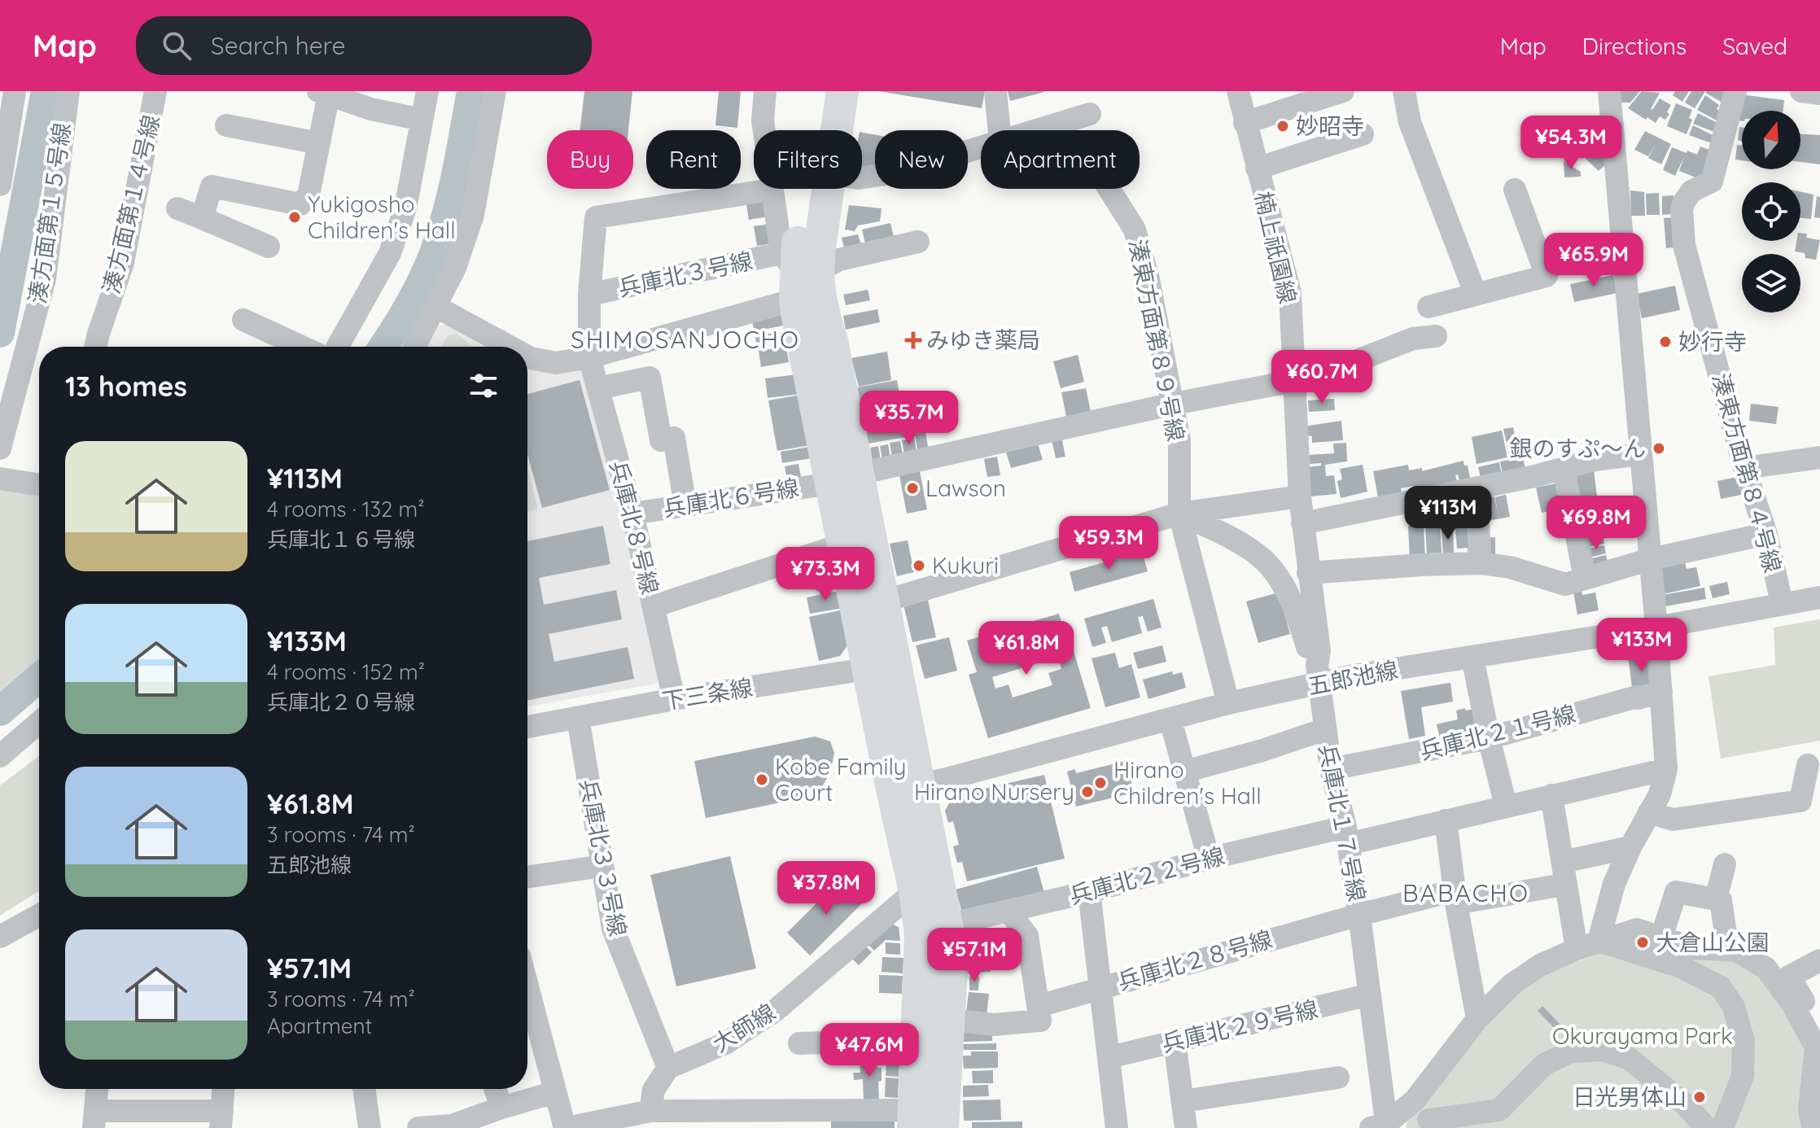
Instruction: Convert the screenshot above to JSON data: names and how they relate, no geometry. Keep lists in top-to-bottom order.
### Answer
{
  "streets": {
    "street": [
      "湊方面第１４号線",
      "湊方面第１５号線",
      "楠上祇園線",
      "兵庫北３号線",
      "湊東方面第８９号線",
      "湊東方面第８４号線",
      "兵庫北６号線",
      "兵庫北８号線",
      "五郎池線",
      "下三条線",
      "兵庫北２１号線",
      "兵庫北１７号線",
      "兵庫北３３号線",
      "兵庫北２２号線",
      "兵庫北２８号線",
      "兵庫北２９号線",
      "大師線"
    ]
  },
  "crossings": [
    ["楠上祇園線", "兵庫北６号線"],
    ["楠上祇園線", "兵庫北１７号線"],
    ["兵庫北３号線", "兵庫北８号線"],
    ["湊東方面第８９号線", "兵庫北６号線"],
    ["湊東方面第８９号線", "五郎池線"],
    ["湊東方面第８４号線", "五郎池線"],
    ["兵庫北６号線", "兵庫北８号線"],
    ["兵庫北８号線", "下三条線"],
    ["五郎池線", "兵庫北１７号線"],
    ["下三条線", "兵庫北３３号線"],
    ["兵庫北２１号線", "兵庫北１７号線"],
    ["兵庫北１７号線", "兵庫北２２号線"],
    ["兵庫北１７号線", "兵庫北２８号線"],
    ["兵庫北１７号線", "兵庫北２９号線"],
    ["兵庫北３３号線", "大師線"]
  ],
  "districts": ["SHIMOSANJOCHO", "BABACHO"],
  "parks": ["Okurayama Park"],
  "places": {
    "other": [
      "妙昭寺",
      "Yukigosho Children's Hall",
      "妙行寺",
      "銀のすぷ～ん",
      "Lawson",
      "Kukuri",
      "Kobe Family Court",
      "Hirano Children's Hall",
      "Hirano Nursery",
      "大倉山公園",
      "日光男体山"
    ],
    "health": ["みゆき薬局"]
  },
  "north": "top",
  "page": {
    "header": "Map",
    "search": "Search here",
    "nav": ["Map", "Directions", "Saved"],
    "price": [
      "¥54.3M",
      "¥65.9M",
      "¥60.7M",
      "¥35.7M",
      "¥113M",
      "¥69.8M",
      "¥59.3M",
      "¥73.3M",
      "¥133M",
      "¥61.8M",
      "¥37.8M",
      "¥57.1M",
      "¥47.6M"
    ],
    "chip": [
      "Buy",
      "Rent",
      "Filters",
      "New",
      "Apartment"
    ],
    "heading": "13 homes",
    "list": [
      {
        "name": "¥113M",
        "note": "4 rooms · 132 m² · 兵庫北１６号線"
      },
      {
        "name": "¥133M",
        "note": "4 rooms · 152 m² · 兵庫北２０号線"
      },
      {
        "name": "¥61.8M",
        "note": "3 rooms · 74 m² · 五郎池線"
      },
      {
        "name": "¥57.1M",
        "note": "3 rooms · 74 m² · Apartment"
      }
    ]
  }
}
